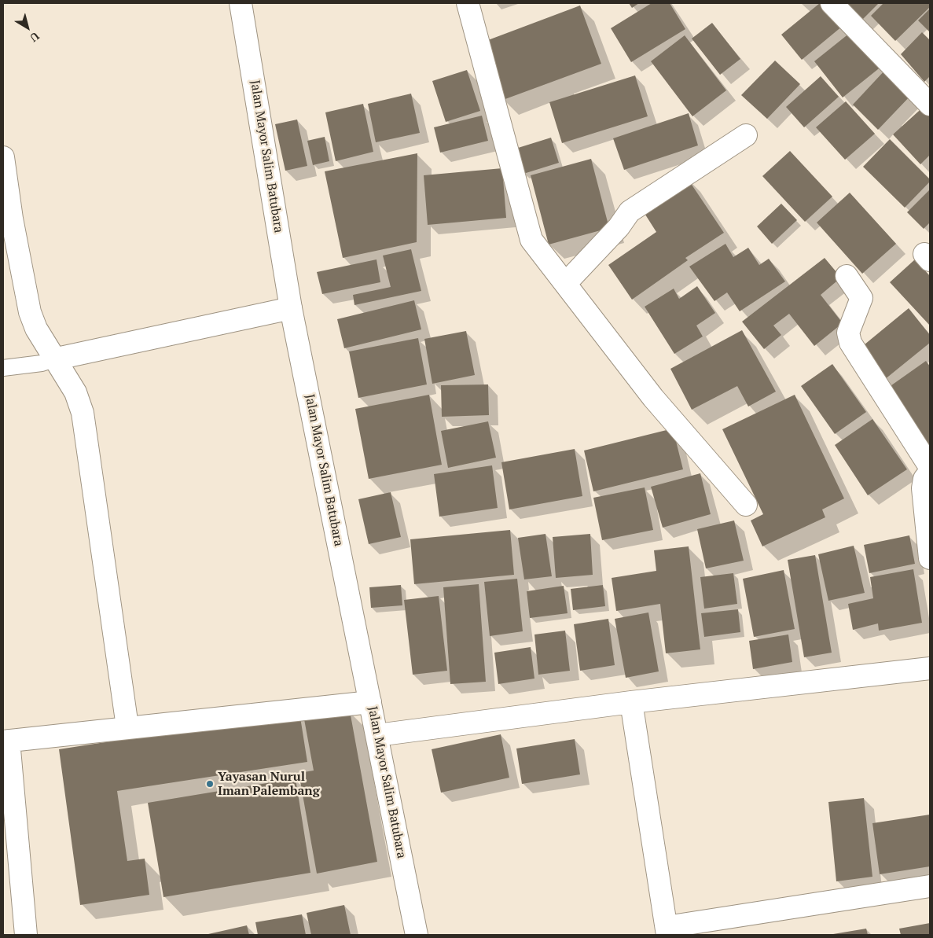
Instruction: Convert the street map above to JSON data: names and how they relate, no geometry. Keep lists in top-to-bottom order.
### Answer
{
  "streets": {
    "street": ["Jalan Mayor Salim Batubara"]
  },
  "places": ["Yayasan Nurul Iman Palembang"],
  "north": "bottom right"
}
